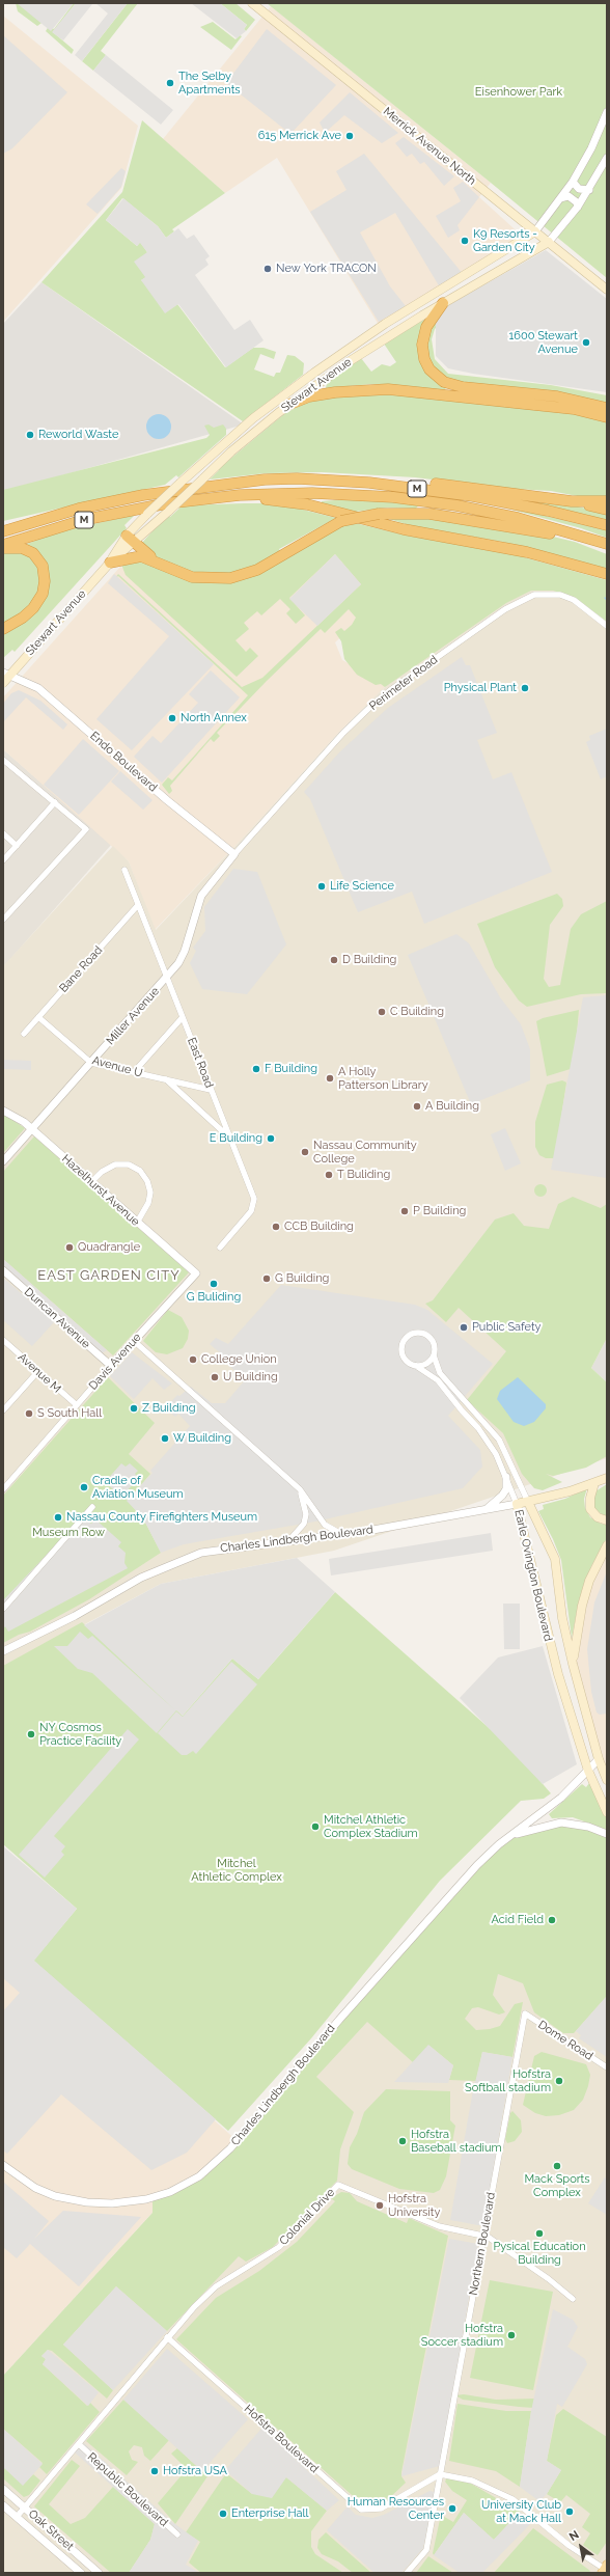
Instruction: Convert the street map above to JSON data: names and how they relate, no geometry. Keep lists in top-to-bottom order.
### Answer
{
  "streets": {
    "highway": ["M"],
    "main road": [
      "Merrick Avenue North",
      "Stewart Avenue",
      "Charles Lindbergh Boulevard",
      "Earle Ovington Boulevard"
    ],
    "street": [
      "Perimeter Road",
      "Endo Boulevard",
      "Bane Road",
      "Miller Avenue",
      "East Road",
      "Avenue U",
      "Hazelhurst Avenue",
      "Duncan Avenue",
      "Davis Avenue",
      "Avenue M",
      "Dome Road",
      "Colonial Drive",
      "Northern Boulevard",
      "Hofstra Boulevard",
      "Republic Boulevard",
      "Oak Street"
    ]
  },
  "crossings": [
    ["Merrick Avenue North", "Stewart Avenue"],
    ["Stewart Avenue", "Endo Boulevard"],
    ["Perimeter Road", "Endo Boulevard"],
    ["Perimeter Road", "Miller Avenue"],
    ["Endo Boulevard", "Miller Avenue"],
    ["Bane Road", "East Road"],
    ["Bane Road", "Avenue U"],
    ["Miller Avenue", "East Road"],
    ["Miller Avenue", "Avenue U"],
    ["Miller Avenue", "Hazelhurst Avenue"],
    ["East Road", "Avenue U"],
    ["Hazelhurst Avenue", "Davis Avenue"],
    ["Duncan Avenue", "Davis Avenue"],
    ["Davis Avenue", "Avenue M"],
    ["Charles Lindbergh Boulevard", "Earle Ovington Boulevard"],
    ["Dome Road", "Northern Boulevard"],
    ["Colonial Drive", "Northern Boulevard"],
    ["Colonial Drive", "Hofstra Boulevard"],
    ["Northern Boulevard", "Hofstra Boulevard"]
  ],
  "districts": ["EAST GARDEN CITY"],
  "parks": ["Eisenhower Park", "Museum Row", "Mitchel Athletic Complex"],
  "places": [
    "The Selby Apartments",
    "615 Merrick Ave",
    "K9 Resorts - Garden City",
    "New York TRACON",
    "1600 Stewart Avenue",
    "Reworld Waste",
    "Physical Plant",
    "North Annex",
    "Life Science",
    "D Building",
    "C Building",
    "F Building",
    "A Holly Patterson Library",
    "A Building",
    "E Building",
    "Nassau Community College",
    "T Buliding",
    "P Building",
    "CCB Building",
    "Quadrangle",
    "G Building",
    "G Buliding",
    "Public Safety",
    "College Union",
    "U Building",
    "Z Building",
    "S South Hall",
    "W Building",
    "Cradle of Aviation Museum",
    "Nassau County Firefighters Museum",
    "NY Cosmos Practice Facility",
    "Mitchel Athletic Complex Stadium",
    "Acid Field",
    "Hofstra Softball stadium",
    "Hofstra Baseball stadium",
    "Mack Sports Complex",
    "Hofstra University",
    "Pysical Education Building",
    "Hofstra Soccer stadium",
    "Hofstra USA",
    "Human Resources Center",
    "University Club at Mack Hall",
    "Enterprise Hall"
  ],
  "north": "top left"
}
